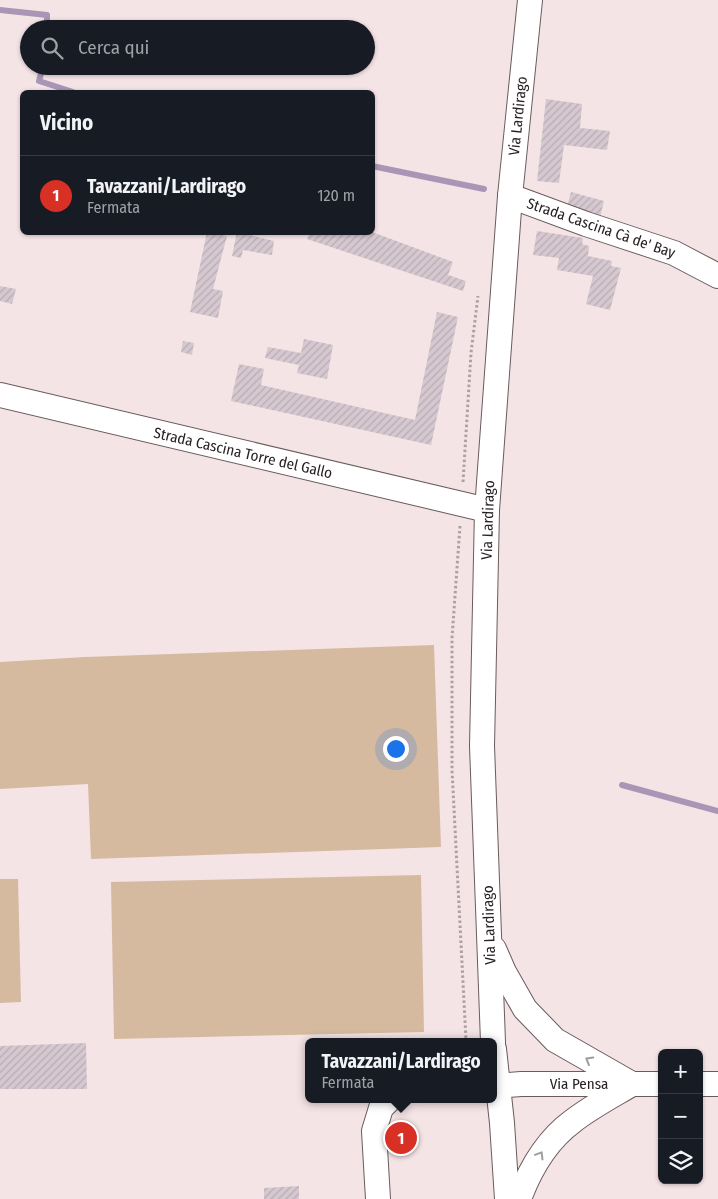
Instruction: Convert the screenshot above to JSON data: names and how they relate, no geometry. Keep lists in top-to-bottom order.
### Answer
{
  "streets": {
    "street": [
      "Via Lardirago",
      "Strada Cascina Cà de' Bay",
      "Strada Cascina Torre del Gallo",
      "Via Pensa"
    ]
  },
  "crossings": [
    ["Via Lardirago", "Strada Cascina Cà de' Bay"],
    ["Via Lardirago", "Strada Cascina Torre del Gallo"]
  ],
  "page": {
    "search": "Cerca qui",
    "heading": "Vicino",
    "list": [
      {
        "mark": "1",
        "name": "Tavazzani/Lardirago",
        "note": "Fermata",
        "value": "120 m"
      }
    ],
    "popup": ["Tavazzani/Lardirago", "Fermata"],
    "map_buttons": ["+", "−"],
    "pins": "1"
  }
}
